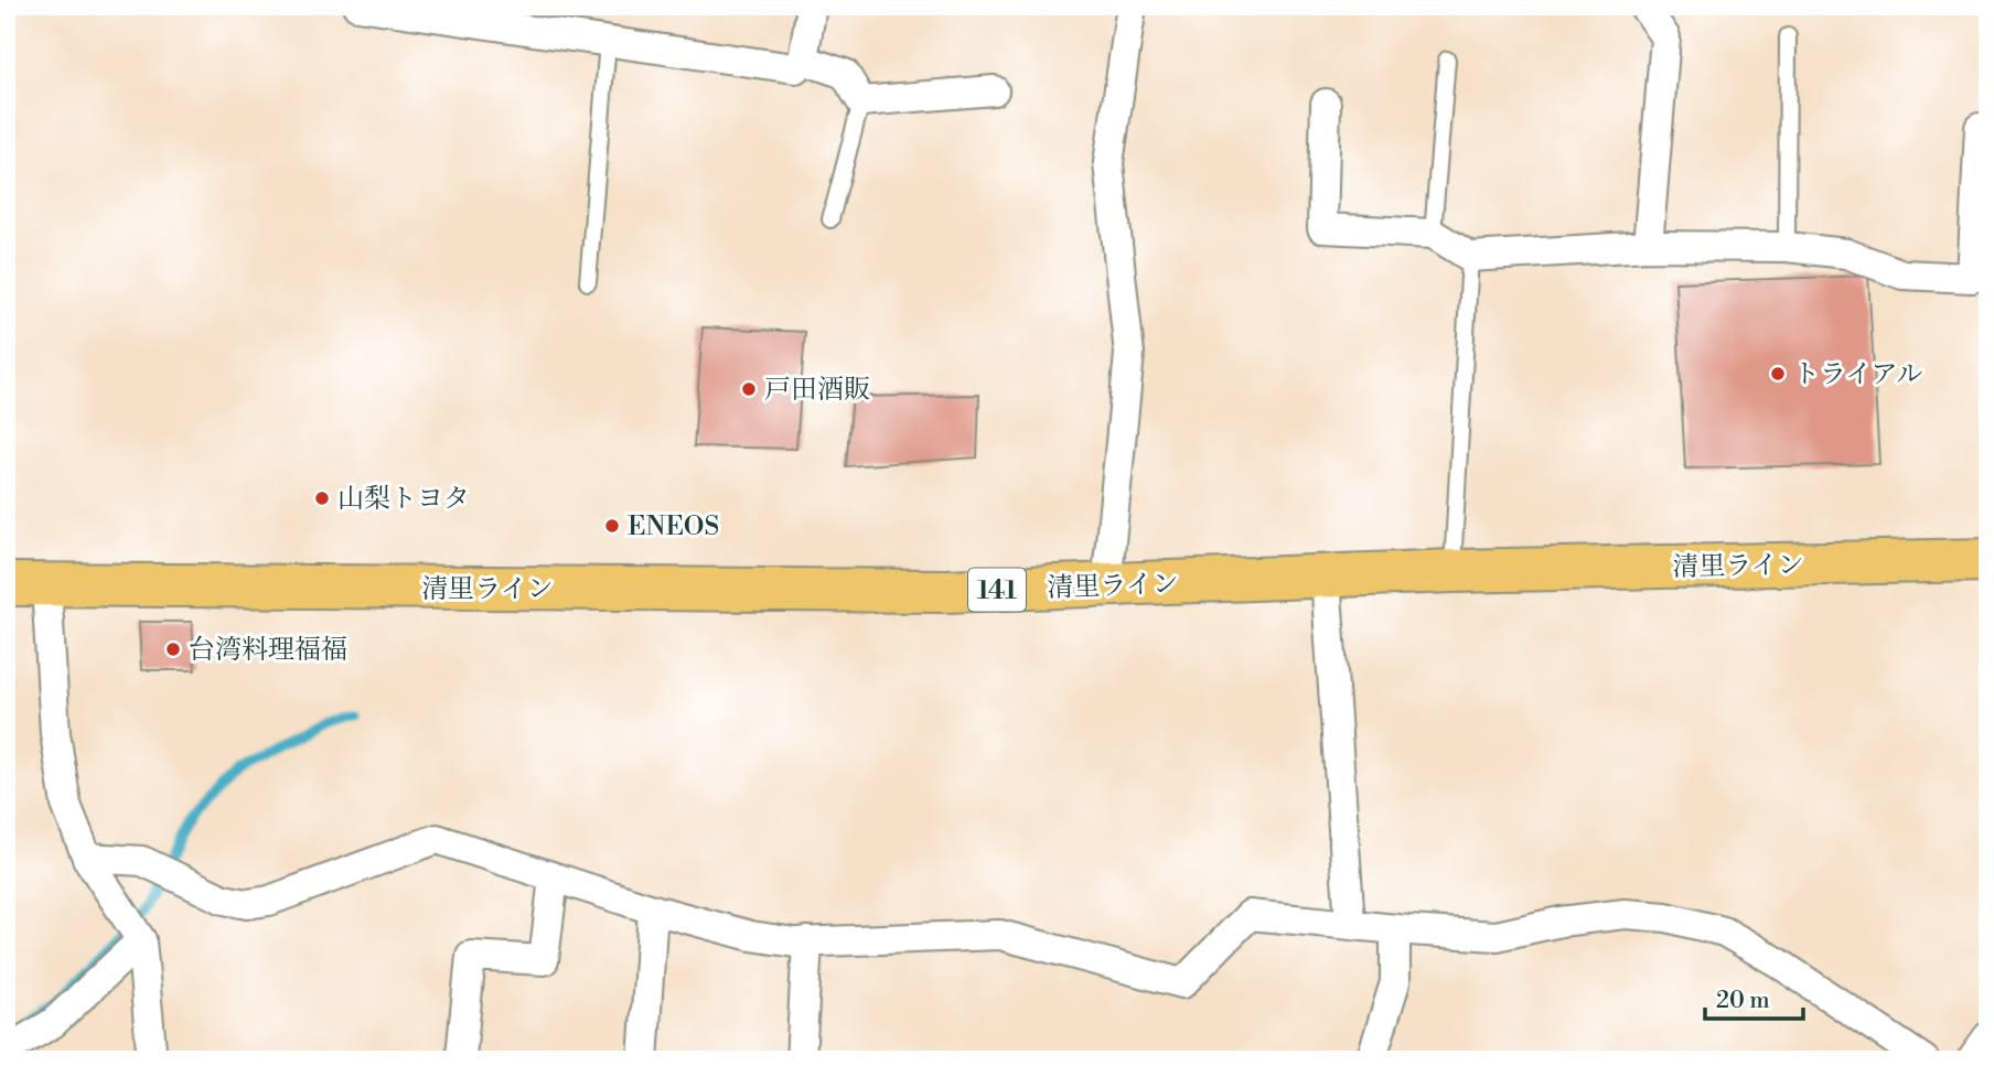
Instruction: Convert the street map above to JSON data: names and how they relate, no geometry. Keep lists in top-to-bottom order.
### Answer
{
  "streets": {
    "highway": ["清里ライン", "141"]
  },
  "places": [
    "トライアル",
    "戸田酒販",
    "山梨トヨタ",
    "ENEOS",
    "台湾料理福福"
  ],
  "scale_bar": "20 m"
}
